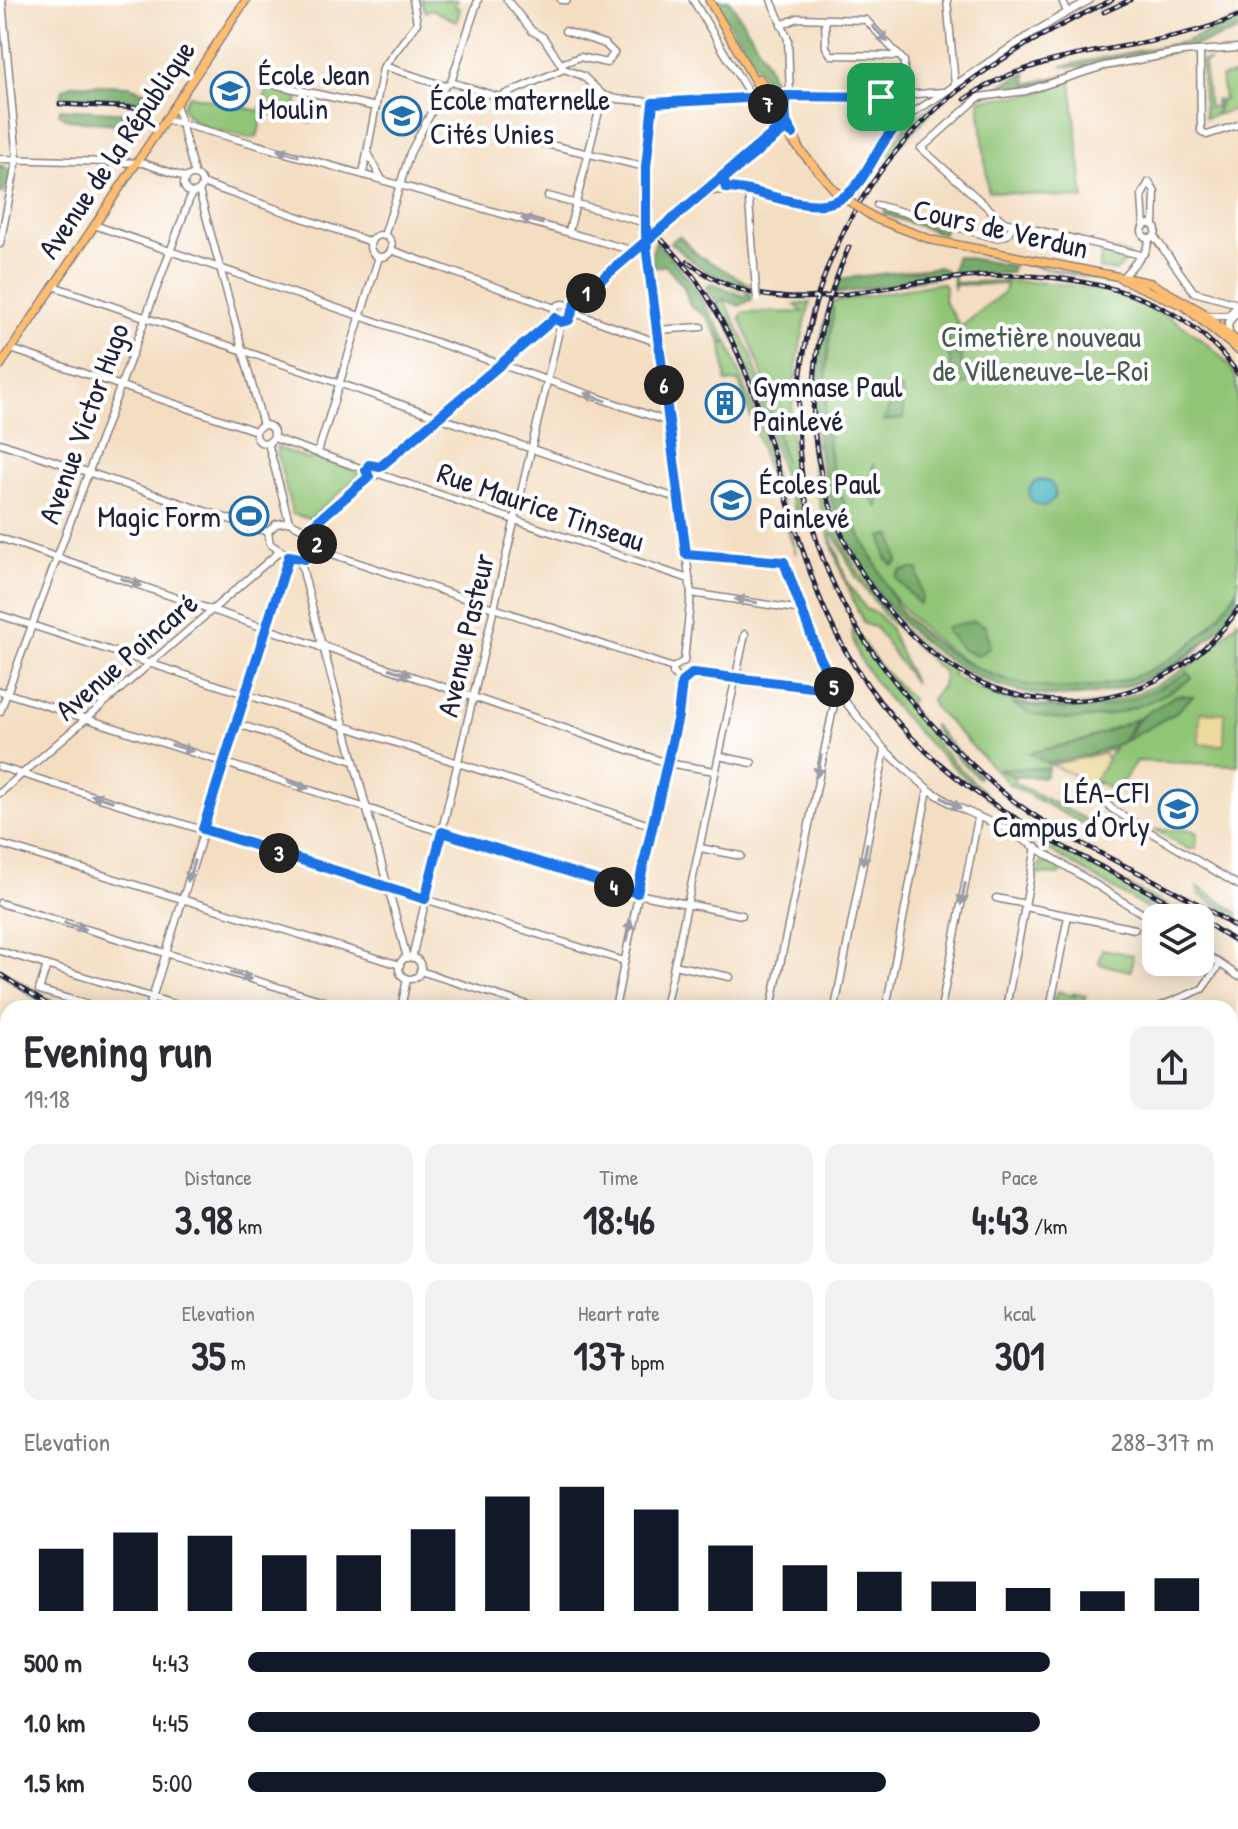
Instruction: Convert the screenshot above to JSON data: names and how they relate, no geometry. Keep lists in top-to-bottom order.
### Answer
{
  "streets": {
    "main road": ["Avenue de la République", "Cours de Verdun"],
    "street": [
      "Avenue Victor Hugo",
      "Rue Maurice Tinseau",
      "Avenue Pasteur",
      "Avenue Poincaré"
    ]
  },
  "crossings": [
    ["Rue Maurice Tinseau", "Avenue Pasteur"]
  ],
  "parks": ["Cimetière nouveau de Villeneuve-le-Roi"],
  "places": {
    "school or university": [
      "École Jean Moulin",
      "École maternelle Cités Unies",
      "Écoles Paul Painlevé",
      "LÉA-CFI Campus d'Orly"
    ],
    "building": ["Gymnase Paul Painlevé"],
    "sports": ["Magic Form"]
  },
  "page": {
    "pins": [
      "7",
      "1",
      "6",
      "2",
      "5",
      "3",
      "4"
    ],
    "heading": ["Evening run", "19:18"],
    "stats": [
      ["Distance", "3.98 km"],
      ["Time", "18:46"],
      ["Pace", "4:43 /km"],
      ["Elevation", "35 m"],
      ["Heart rate", "137 bpm"],
      ["kcal", "301"]
    ],
    "chart": ["Elevation", "288–317 m"],
    "list": [
      {
        "name": "500 m",
        "note": "4:43"
      },
      {
        "name": "1.0 km",
        "note": "4:45"
      },
      {
        "name": "1.5 km",
        "note": "5:00"
      }
    ]
  }
}
